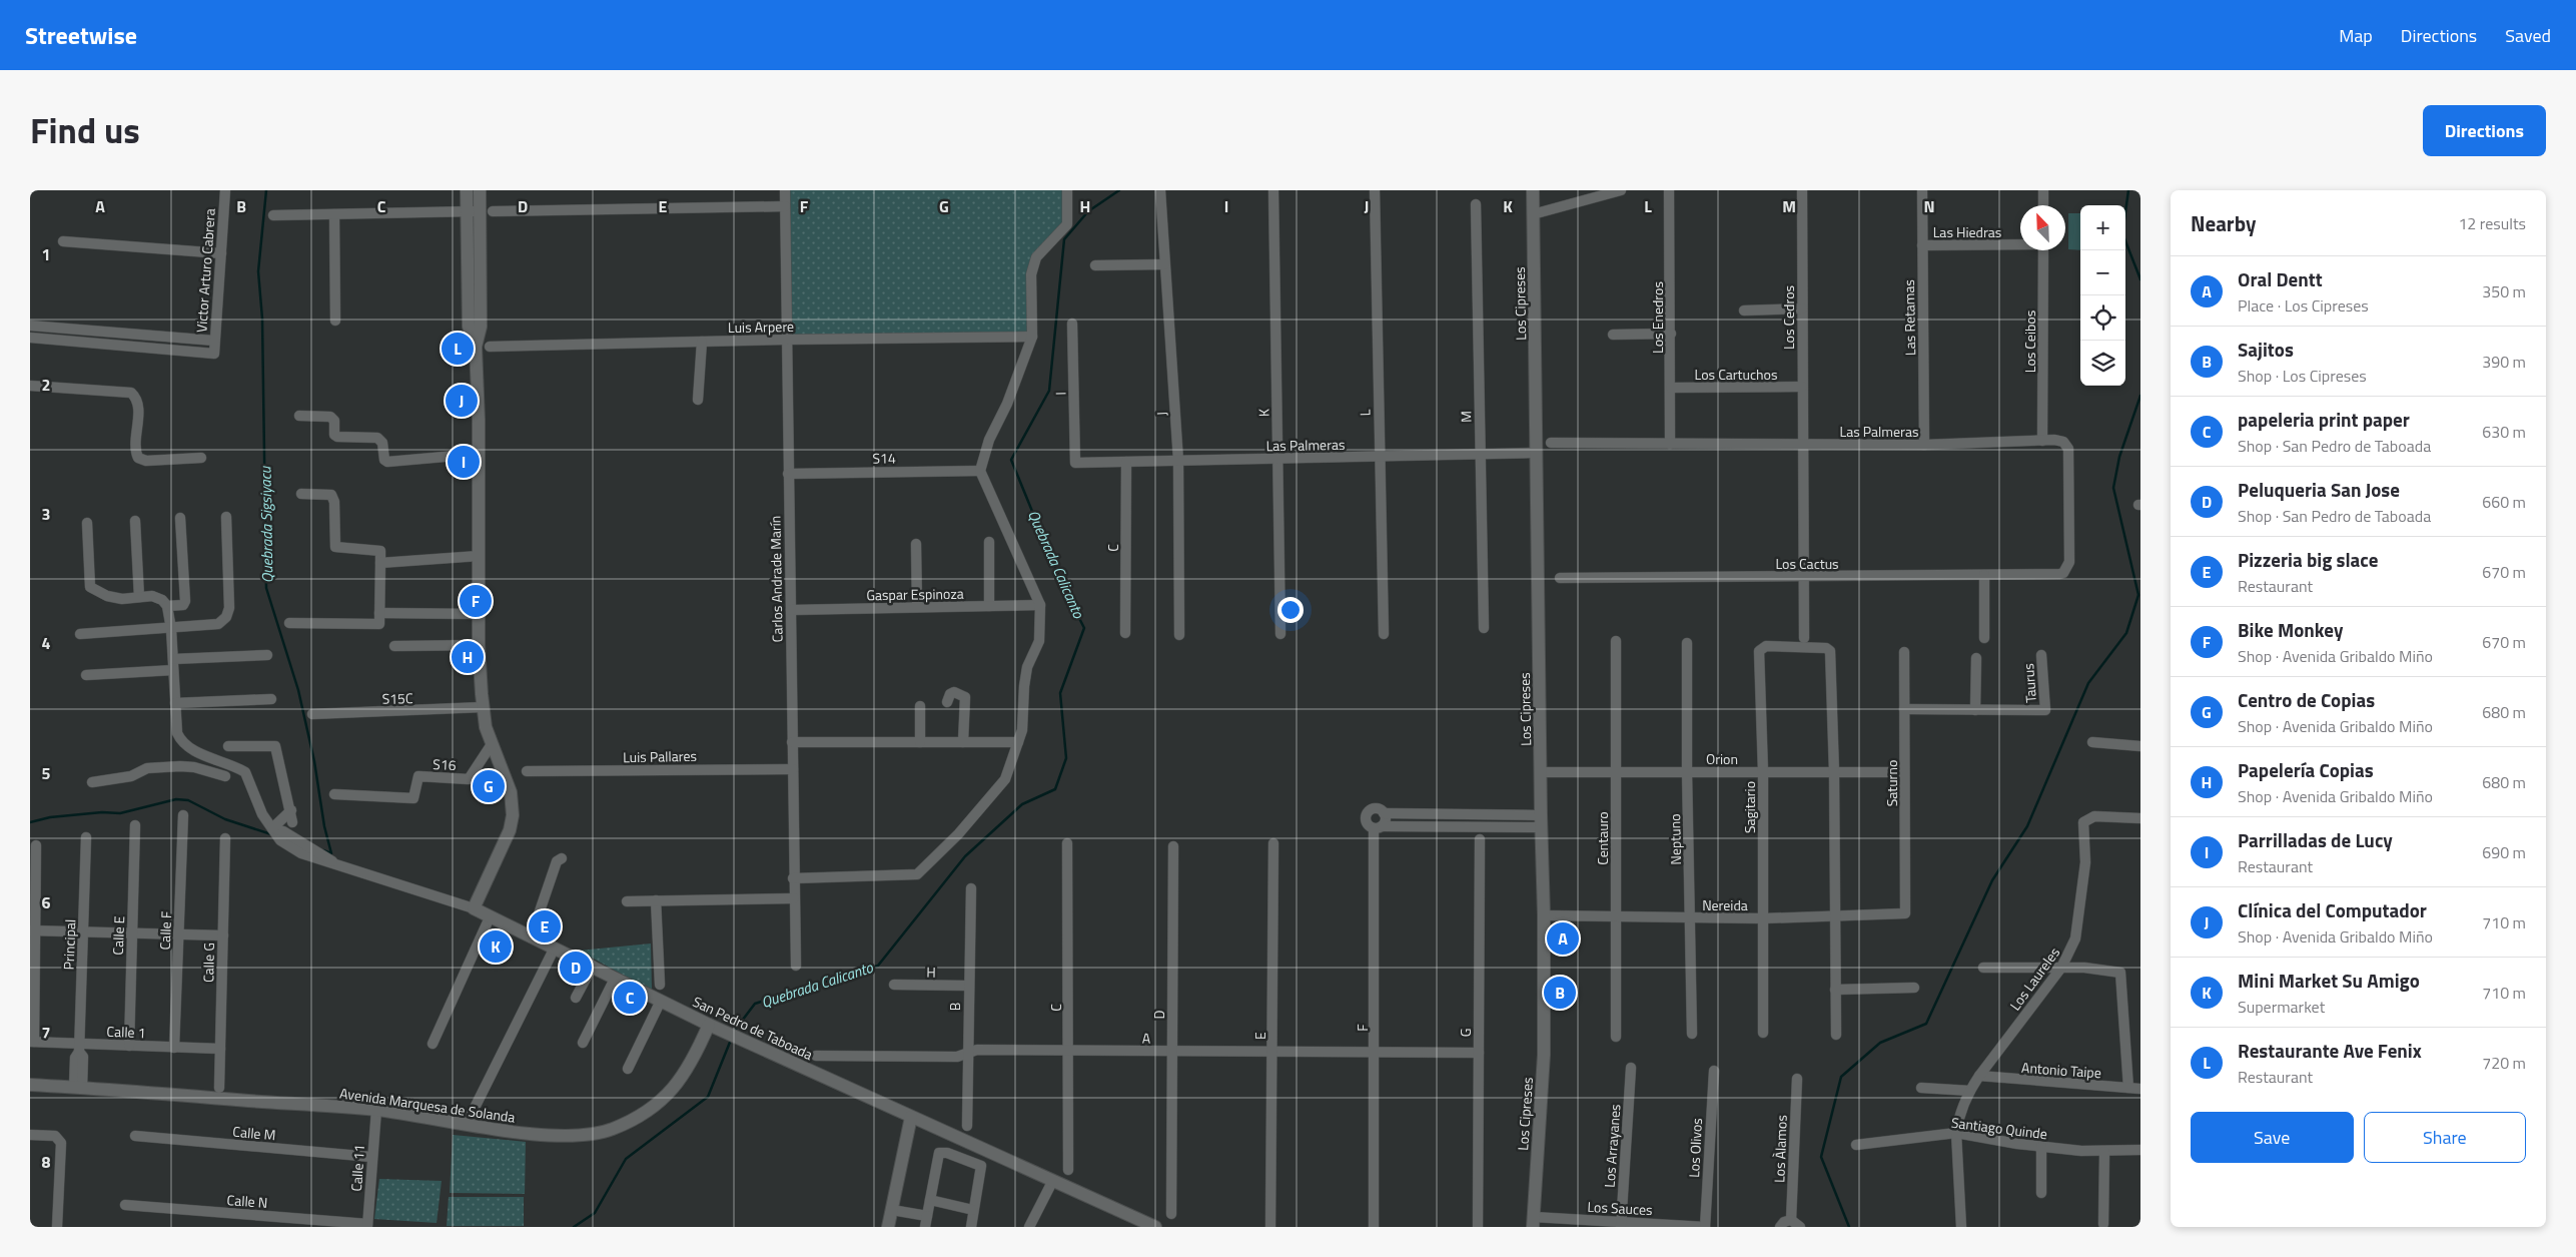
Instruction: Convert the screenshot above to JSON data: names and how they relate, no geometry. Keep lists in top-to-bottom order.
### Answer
{
  "streets": {
    "street": [
      "Las Hiedras",
      "Victor Arturo Cabrera",
      "Los Cipreses",
      "Los Enedros",
      "Los Cedros",
      "Las Retamas",
      "Luis Arpere",
      "Los Ceibos",
      "Los Cartuchos",
      "I",
      "K",
      "L",
      "J",
      "M",
      "Las Palmeras",
      "S14",
      "C",
      "Los Cactus",
      "Carlos Andrade Marín",
      "Gaspar Espinoza",
      "Taurus",
      "S15C",
      "Luis Pallares",
      "Orion",
      "S16",
      "Saturno",
      "Sagitario",
      "Centauro",
      "Neptuno",
      "Nereida",
      "Calle F",
      "Calle E",
      "Principal",
      "Calle G",
      "H",
      "Los Laureles",
      "B",
      "D",
      "San Pedro de Taboada",
      "F",
      "Calle 1",
      "G",
      "E",
      "A",
      "Antonio Taipe",
      "Avenida Marquesa de Solanda",
      "Santiago Quinde",
      "Calle M",
      "Los Arrayanes",
      "Los Olivos",
      "Los Àlamos",
      "Calle 11",
      "Calle N",
      "Los Sauces"
    ]
  },
  "crossings": [
    ["Las Hiedras", "Las Retamas"],
    ["Los Cipreses", "Las Palmeras"],
    ["Los Cipreses", "Orion"],
    ["Los Cipreses", "Nereida"],
    ["Los Cipreses", "Los Sauces"],
    ["Los Enedros", "Los Cartuchos"],
    ["Los Enedros", "Las Palmeras"],
    ["Los Cedros", "Los Cartuchos"],
    ["Los Cedros", "Las Palmeras"],
    ["Las Retamas", "Las Palmeras"],
    ["Luis Arpere", "Carlos Andrade Marín"],
    ["Los Ceibos", "Las Palmeras"],
    ["I", "Las Palmeras"],
    ["K", "Las Palmeras"],
    ["L", "Las Palmeras"],
    ["J", "Las Palmeras"],
    ["M", "Las Palmeras"],
    ["Las Palmeras", "C"],
    ["Las Palmeras", "Los Cactus"],
    ["S14", "Carlos Andrade Marín"],
    ["C", "A"],
    ["Carlos Andrade Marín", "Gaspar Espinoza"],
    ["Carlos Andrade Marín", "Luis Pallares"],
    ["Orion", "Saturno"],
    ["Orion", "Sagitario"],
    ["Orion", "Centauro"],
    ["Orion", "Neptuno"],
    ["Saturno", "Nereida"],
    ["Sagitario", "Nereida"],
    ["Centauro", "Nereida"],
    ["Neptuno", "Nereida"],
    ["Calle F", "Calle 1"],
    ["Calle E", "Calle 1"],
    ["Principal", "Calle 1"],
    ["Principal", "Avenida Marquesa de Solanda"],
    ["Calle G", "Calle 1"],
    ["H", "B"],
    ["Los Laureles", "Antonio Taipe"],
    ["Los Laureles", "Santiago Quinde"],
    ["B", "A"],
    ["D", "A"],
    ["San Pedro de Taboada", "Avenida Marquesa de Solanda"],
    ["F", "A"],
    ["G", "A"],
    ["E", "A"],
    ["Avenida Marquesa de Solanda", "Calle 11"],
    ["Calle M", "Calle 11"],
    ["Los Arrayanes", "Los Sauces"],
    ["Los Olivos", "Los Sauces"],
    ["Calle 11", "Calle N"]
  ],
  "water": ["Quebrada Sigsiyacu", "Quebrada Calicanto"],
  "north": "top left",
  "page": {
    "header": "Streetwise",
    "nav": ["Map", "Directions", "Saved"],
    "title": "Find us",
    "buttons": [
      "Directions",
      ["Save", "Share"]
    ],
    "heading": ["Nearby", "12 results"],
    "map_buttons": ["+", "−"],
    "list": [
      {
        "mark": "A",
        "name": "Oral Dentt",
        "note": "Place · Los Cipreses",
        "value": "350 m"
      },
      {
        "mark": "B",
        "name": "Sajitos",
        "note": "Shop · Los Cipreses",
        "value": "390 m"
      },
      {
        "mark": "C",
        "name": "papeleria print paper",
        "note": "Shop · San Pedro de Taboada",
        "value": "630 m"
      },
      {
        "mark": "D",
        "name": "Peluqueria San Jose",
        "note": "Shop · San Pedro de Taboada",
        "value": "660 m"
      },
      {
        "mark": "E",
        "name": "Pizzeria big slace",
        "note": "Restaurant",
        "value": "670 m"
      },
      {
        "mark": "F",
        "name": "Bike Monkey",
        "note": "Shop · Avenida Gribaldo Miño",
        "value": "670 m"
      },
      {
        "mark": "G",
        "name": "Centro de Copias",
        "note": "Shop · Avenida Gribaldo Miño",
        "value": "680 m"
      },
      {
        "mark": "H",
        "name": "Papelería Copias",
        "note": "Shop · Avenida Gribaldo Miño",
        "value": "680 m"
      },
      {
        "mark": "I",
        "name": "Parrilladas de Lucy",
        "note": "Restaurant",
        "value": "690 m"
      },
      {
        "mark": "J",
        "name": "Clínica del Computador",
        "note": "Shop · Avenida Gribaldo Miño",
        "value": "710 m"
      },
      {
        "mark": "K",
        "name": "Mini Market Su Amigo",
        "note": "Supermarket",
        "value": "710 m"
      },
      {
        "mark": "L",
        "name": "Restaurante Ave Fenix",
        "note": "Restaurant",
        "value": "720 m"
      }
    ],
    "pins": [
      "L",
      "J",
      "I",
      "F",
      "H",
      "G",
      "E",
      "A",
      "K",
      "D",
      "B",
      "C"
    ]
  },
  "grid": {
    "columns": [
      "A",
      "B",
      "C",
      "D",
      "E",
      "F",
      "G",
      "H",
      "I",
      "J",
      "K",
      "L",
      "M",
      "N"
    ],
    "rows": [
      "1",
      "2",
      "3",
      "4",
      "5",
      "6",
      "7",
      "8"
    ]
  }
}
